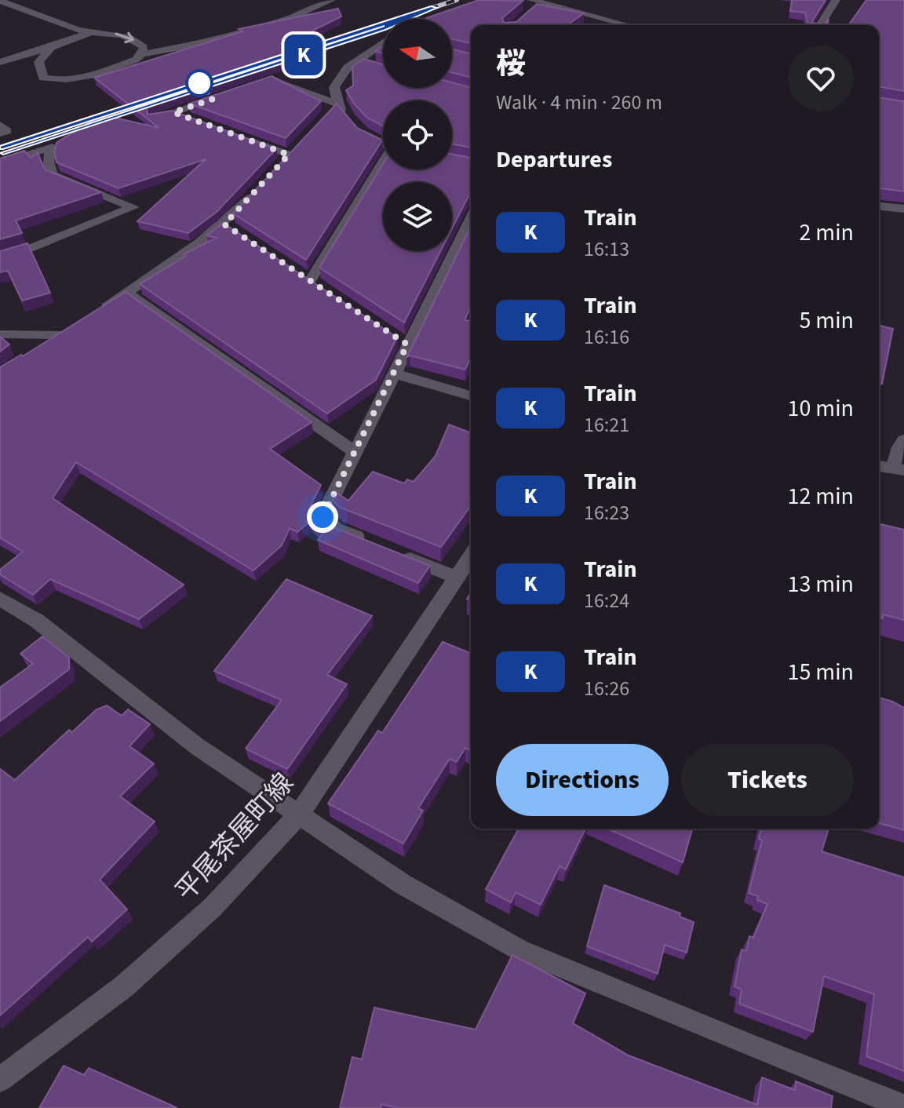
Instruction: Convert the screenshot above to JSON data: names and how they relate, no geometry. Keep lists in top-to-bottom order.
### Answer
{
  "streets": {
    "street": ["平尾茶屋町線"]
  },
  "north": "left",
  "page": {
    "on_map": "K",
    "heading": [
      ["桜", "Walk · 4 min · 260 m"],
      "Departures"
    ],
    "list": [
      {
        "mark": "K",
        "name": "Train",
        "note": "16:13",
        "value": "2 min"
      },
      {
        "mark": "K",
        "name": "Train",
        "note": "16:16",
        "value": "5 min"
      },
      {
        "mark": "K",
        "name": "Train",
        "note": "16:21",
        "value": "10 min"
      },
      {
        "mark": "K",
        "name": "Train",
        "note": "16:23",
        "value": "12 min"
      },
      {
        "mark": "K",
        "name": "Train",
        "note": "16:24",
        "value": "13 min"
      },
      {
        "mark": "K",
        "name": "Train",
        "note": "16:26",
        "value": "15 min"
      }
    ],
    "buttons": ["Directions", "Tickets"]
  }
}
